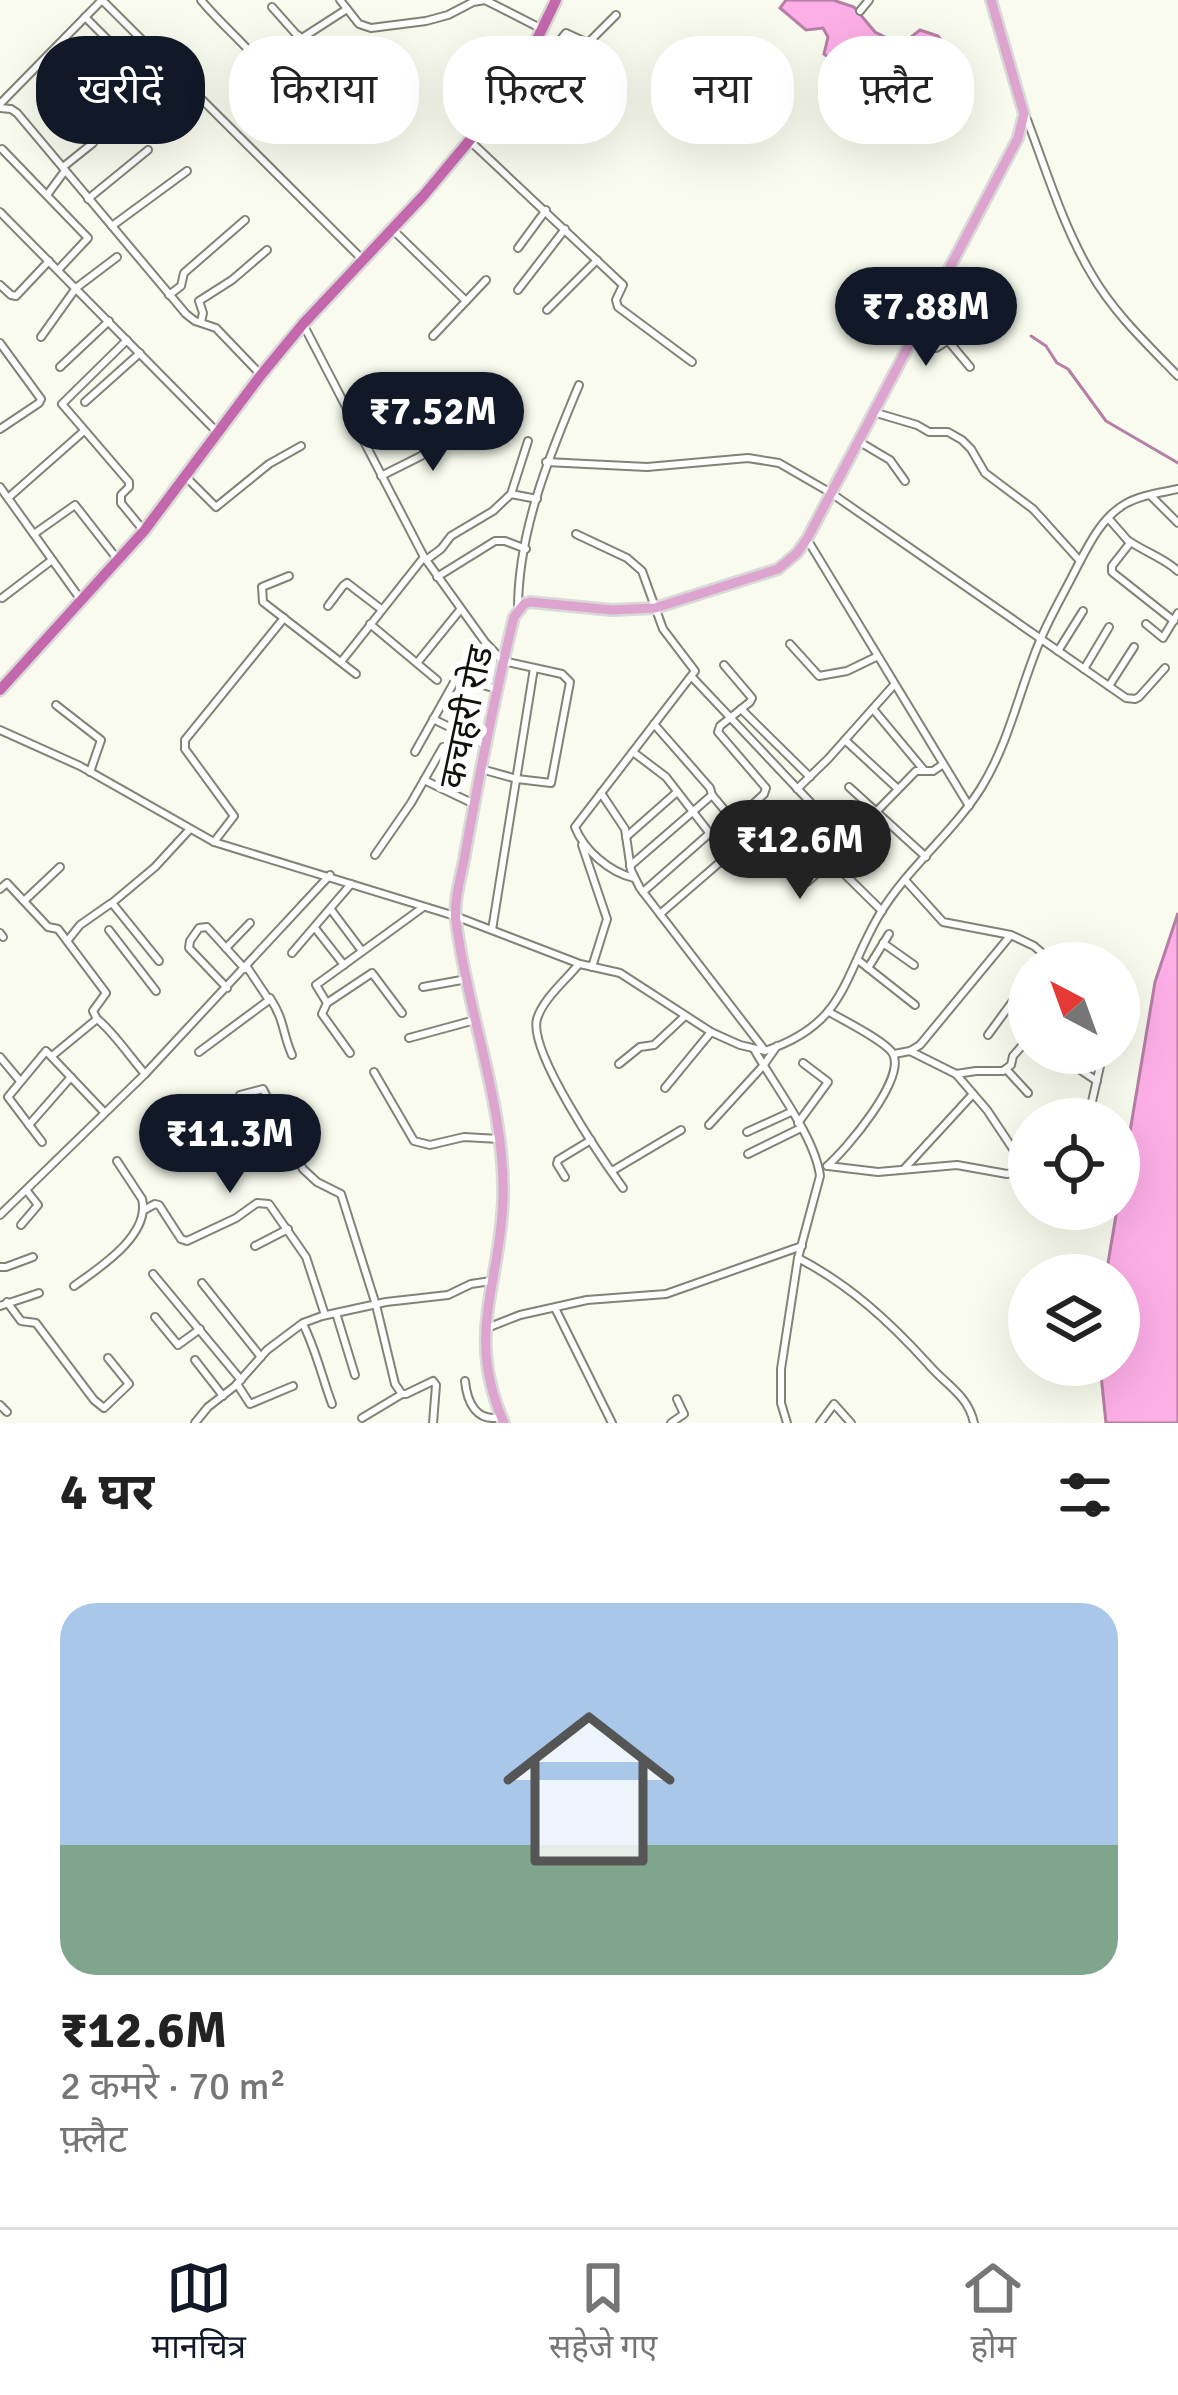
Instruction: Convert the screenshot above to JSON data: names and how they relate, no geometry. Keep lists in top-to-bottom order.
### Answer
{
  "streets": {
    "main road": ["कचहरी रोड"]
  },
  "north": "top left",
  "page": {
    "chip": [
      "खरीदें",
      "किराया",
      "फ़िल्टर",
      "नया",
      "फ़्लैट"
    ],
    "price": [
      "₹7.88M",
      "₹7.52M",
      "₹12.6M",
      "₹11.3M"
    ],
    "heading": "4 घर",
    "list": [
      {
        "name": "₹12.6M",
        "note": "2 कमरे · 70 m² · फ़्लैट"
      }
    ],
    "tabs": ["मानचित्र", "सहेजे गए", "होम"]
  }
}
